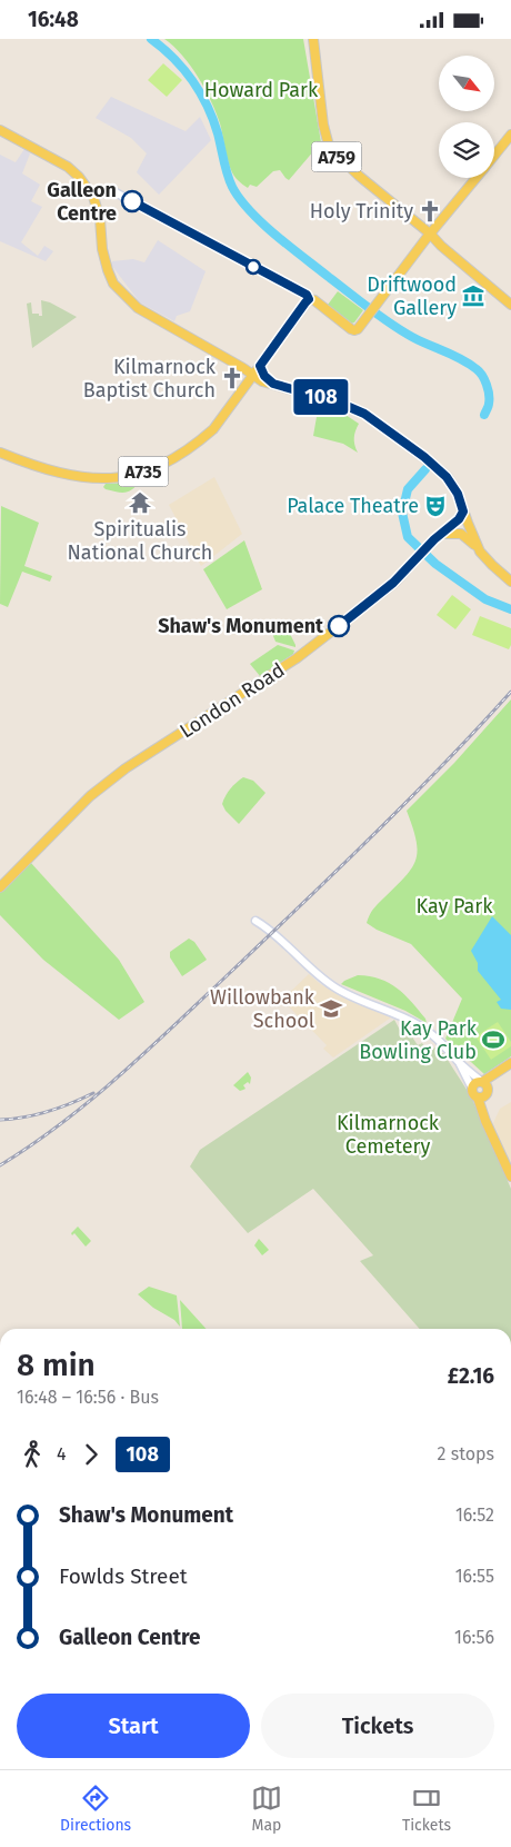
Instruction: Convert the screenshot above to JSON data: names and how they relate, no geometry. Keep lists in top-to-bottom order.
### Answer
{
  "streets": {
    "main road": ["A759", "A735", "London Road"]
  },
  "parks": ["Howard Park", "Kay Park", "Kilmarnock Cemetery"],
  "places": {
    "other": ["Galleon Centre", "Shaw's Monument"],
    "church": ["Holy Trinity", "Kilmarnock Baptist Church"],
    "museum": ["Driftwood Gallery"],
    "temple": ["Spiritualis National Church"],
    "theatre": ["Palace Theatre"],
    "school or university": ["Willowbank School"],
    "sports": ["Kay Park Bowling Club"]
  },
  "lines": ["bus line 108"],
  "north": "bottom right",
  "page": {
    "status": "16:48",
    "on_map": "108",
    "heading": ["8 min", "16:48 – 16:56 · Bus", "£2.16"],
    "legs": ["4", "108", "2 stops"],
    "list": [
      {
        "name": "Shaw's Monument",
        "value": "16:52"
      },
      {
        "name": "Fowlds Street",
        "value": "16:55"
      },
      {
        "name": "Galleon Centre",
        "value": "16:56"
      }
    ],
    "buttons": ["Start", "Tickets"],
    "tabs": ["Directions", "Map", "Tickets"]
  }
}
